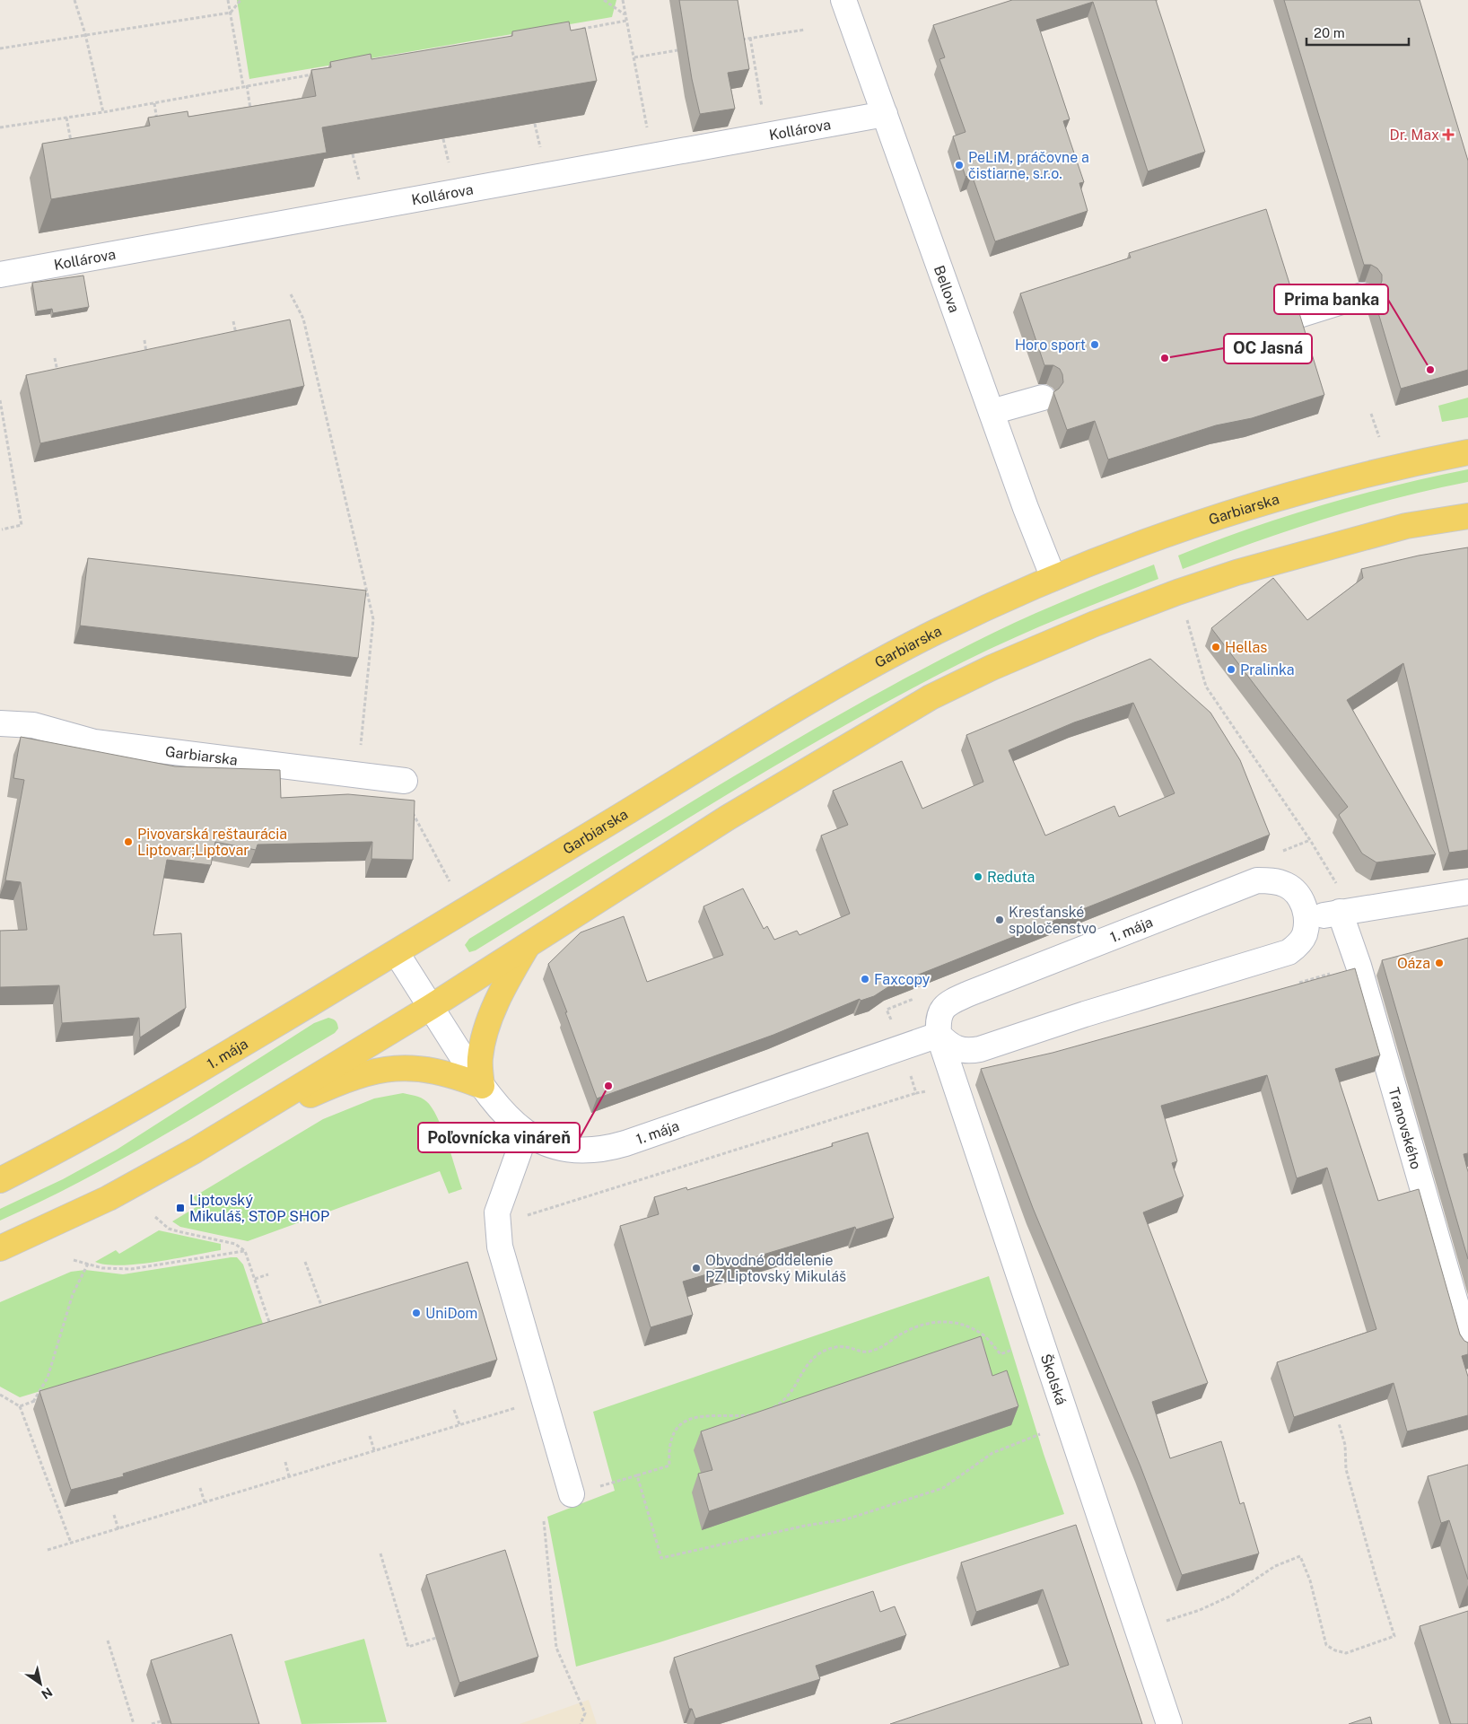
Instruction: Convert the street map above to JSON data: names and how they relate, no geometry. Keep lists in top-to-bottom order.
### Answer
{
  "streets": {
    "main road": ["Garbiarska", "1. mája"],
    "street": [
      "Kollárova",
      "Bellova",
      "Tranovského",
      "Školská"
    ]
  },
  "crossings": [
    ["Kollárova", "Bellova"],
    ["Bellova", "Garbiarska"],
    ["Garbiarska", "1. mája"],
    ["1. mája", "Školská"]
  ],
  "places": {
    "health": ["Dr. Max"],
    "other": [
      "PeLiM, práčovne a čistiarne, s.r.o.",
      "Horo sport",
      "OC Jasná",
      "Prima banka",
      "Hellas",
      "Pralinka",
      "Pivovarská reštaurácia Liptovar;Liptovar",
      "Reduta",
      "Kresťanské spoločenstvo",
      "Oáza",
      "Faxcopy",
      "Poľovnícka vináreň",
      "Obvodné oddelenie PZ Liptovský Mikuláš",
      "UniDom"
    ],
    "transit": ["Liptovský Mikuláš, STOP SHOP"]
  },
  "scale_bar": "20 m",
  "north": "bottom right"
}
